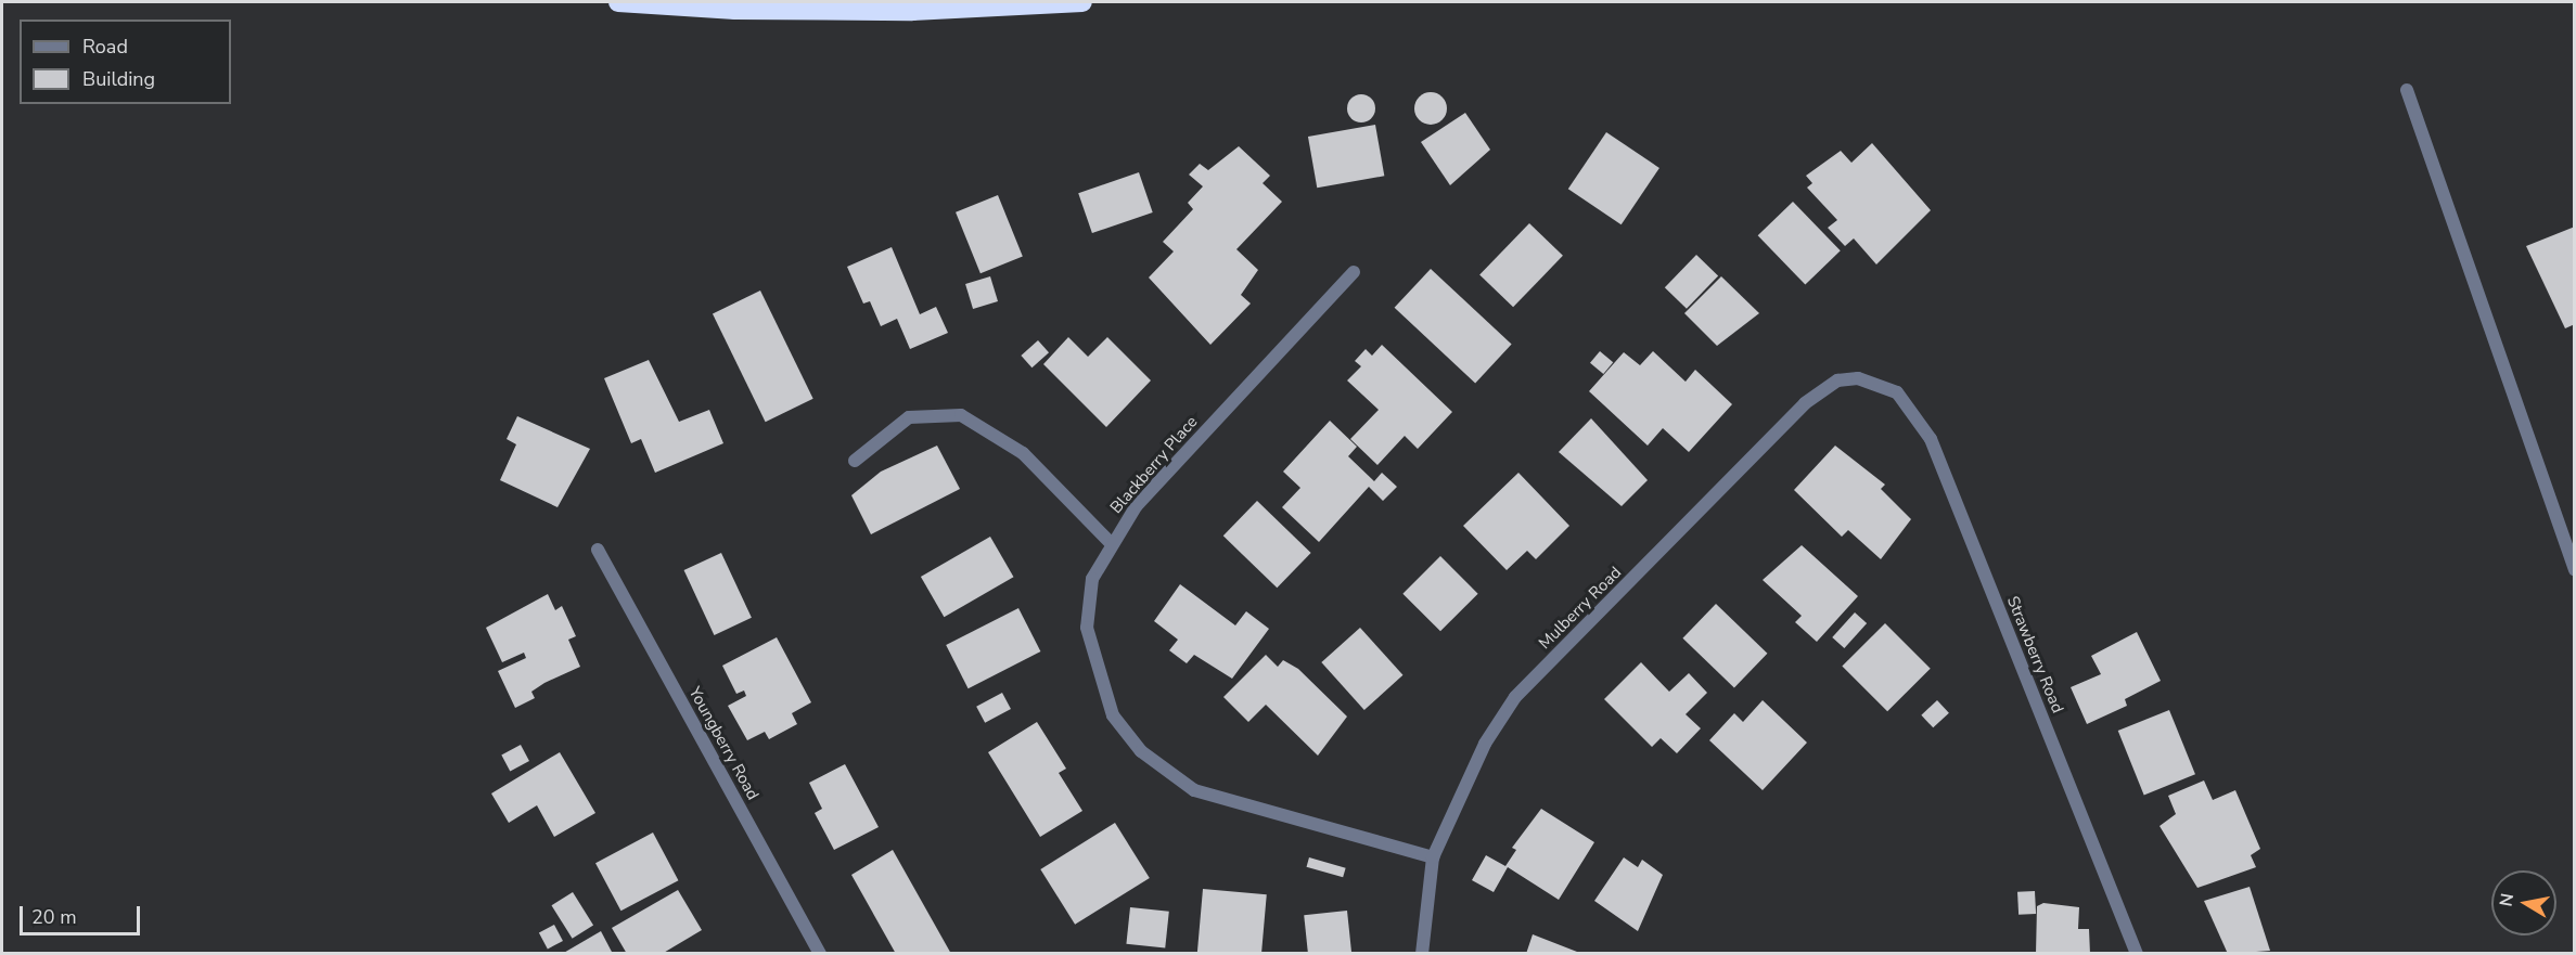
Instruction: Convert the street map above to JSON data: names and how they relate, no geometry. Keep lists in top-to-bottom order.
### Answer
{
  "streets": {
    "street": [
      "Blackberry Place",
      "Mulberry Road",
      "Strawberry Road",
      "Youngberry Road"
    ]
  },
  "crossings": [
    ["Blackberry Place", "Mulberry Road"],
    ["Mulberry Road", "Strawberry Road"]
  ],
  "legend": ["Road", "Building"],
  "scale_bar": "20 m",
  "north": "left"
}
